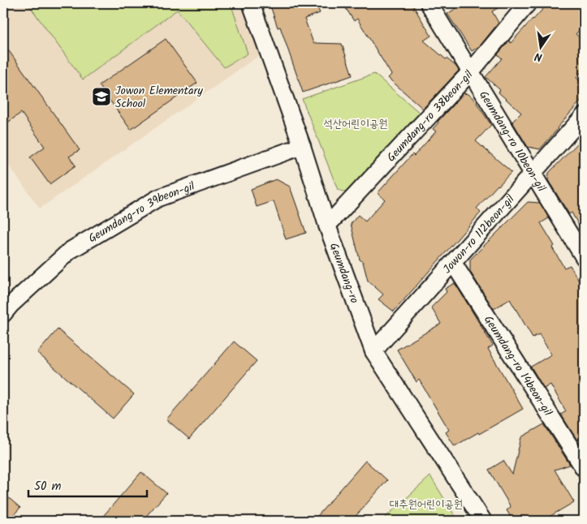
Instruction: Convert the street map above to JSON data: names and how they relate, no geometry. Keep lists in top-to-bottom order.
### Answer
{
  "streets": {
    "street": [
      "Geumdang-ro 38beon-gil",
      "Geumdang-ro 10beon-gil",
      "Geumdang-ro 39beon-gil",
      "Jowon-ro 112beon-gil",
      "Geumdang-ro",
      "Geumdang-ro 14beon-gil"
    ]
  },
  "crossings": [
    ["Geumdang-ro 38beon-gil", "Geumdang-ro 10beon-gil"],
    ["Geumdang-ro 38beon-gil", "Geumdang-ro"],
    ["Geumdang-ro 10beon-gil", "Jowon-ro 112beon-gil"],
    ["Geumdang-ro 39beon-gil", "Geumdang-ro"],
    ["Jowon-ro 112beon-gil", "Geumdang-ro"],
    ["Jowon-ro 112beon-gil", "Geumdang-ro 14beon-gil"]
  ],
  "parks": ["석산어린이공원", "대추원어린이공원"],
  "places": {
    "school or university": ["Jowon Elementary School"]
  },
  "scale_bar": "50 m",
  "north": "bottom"
}
